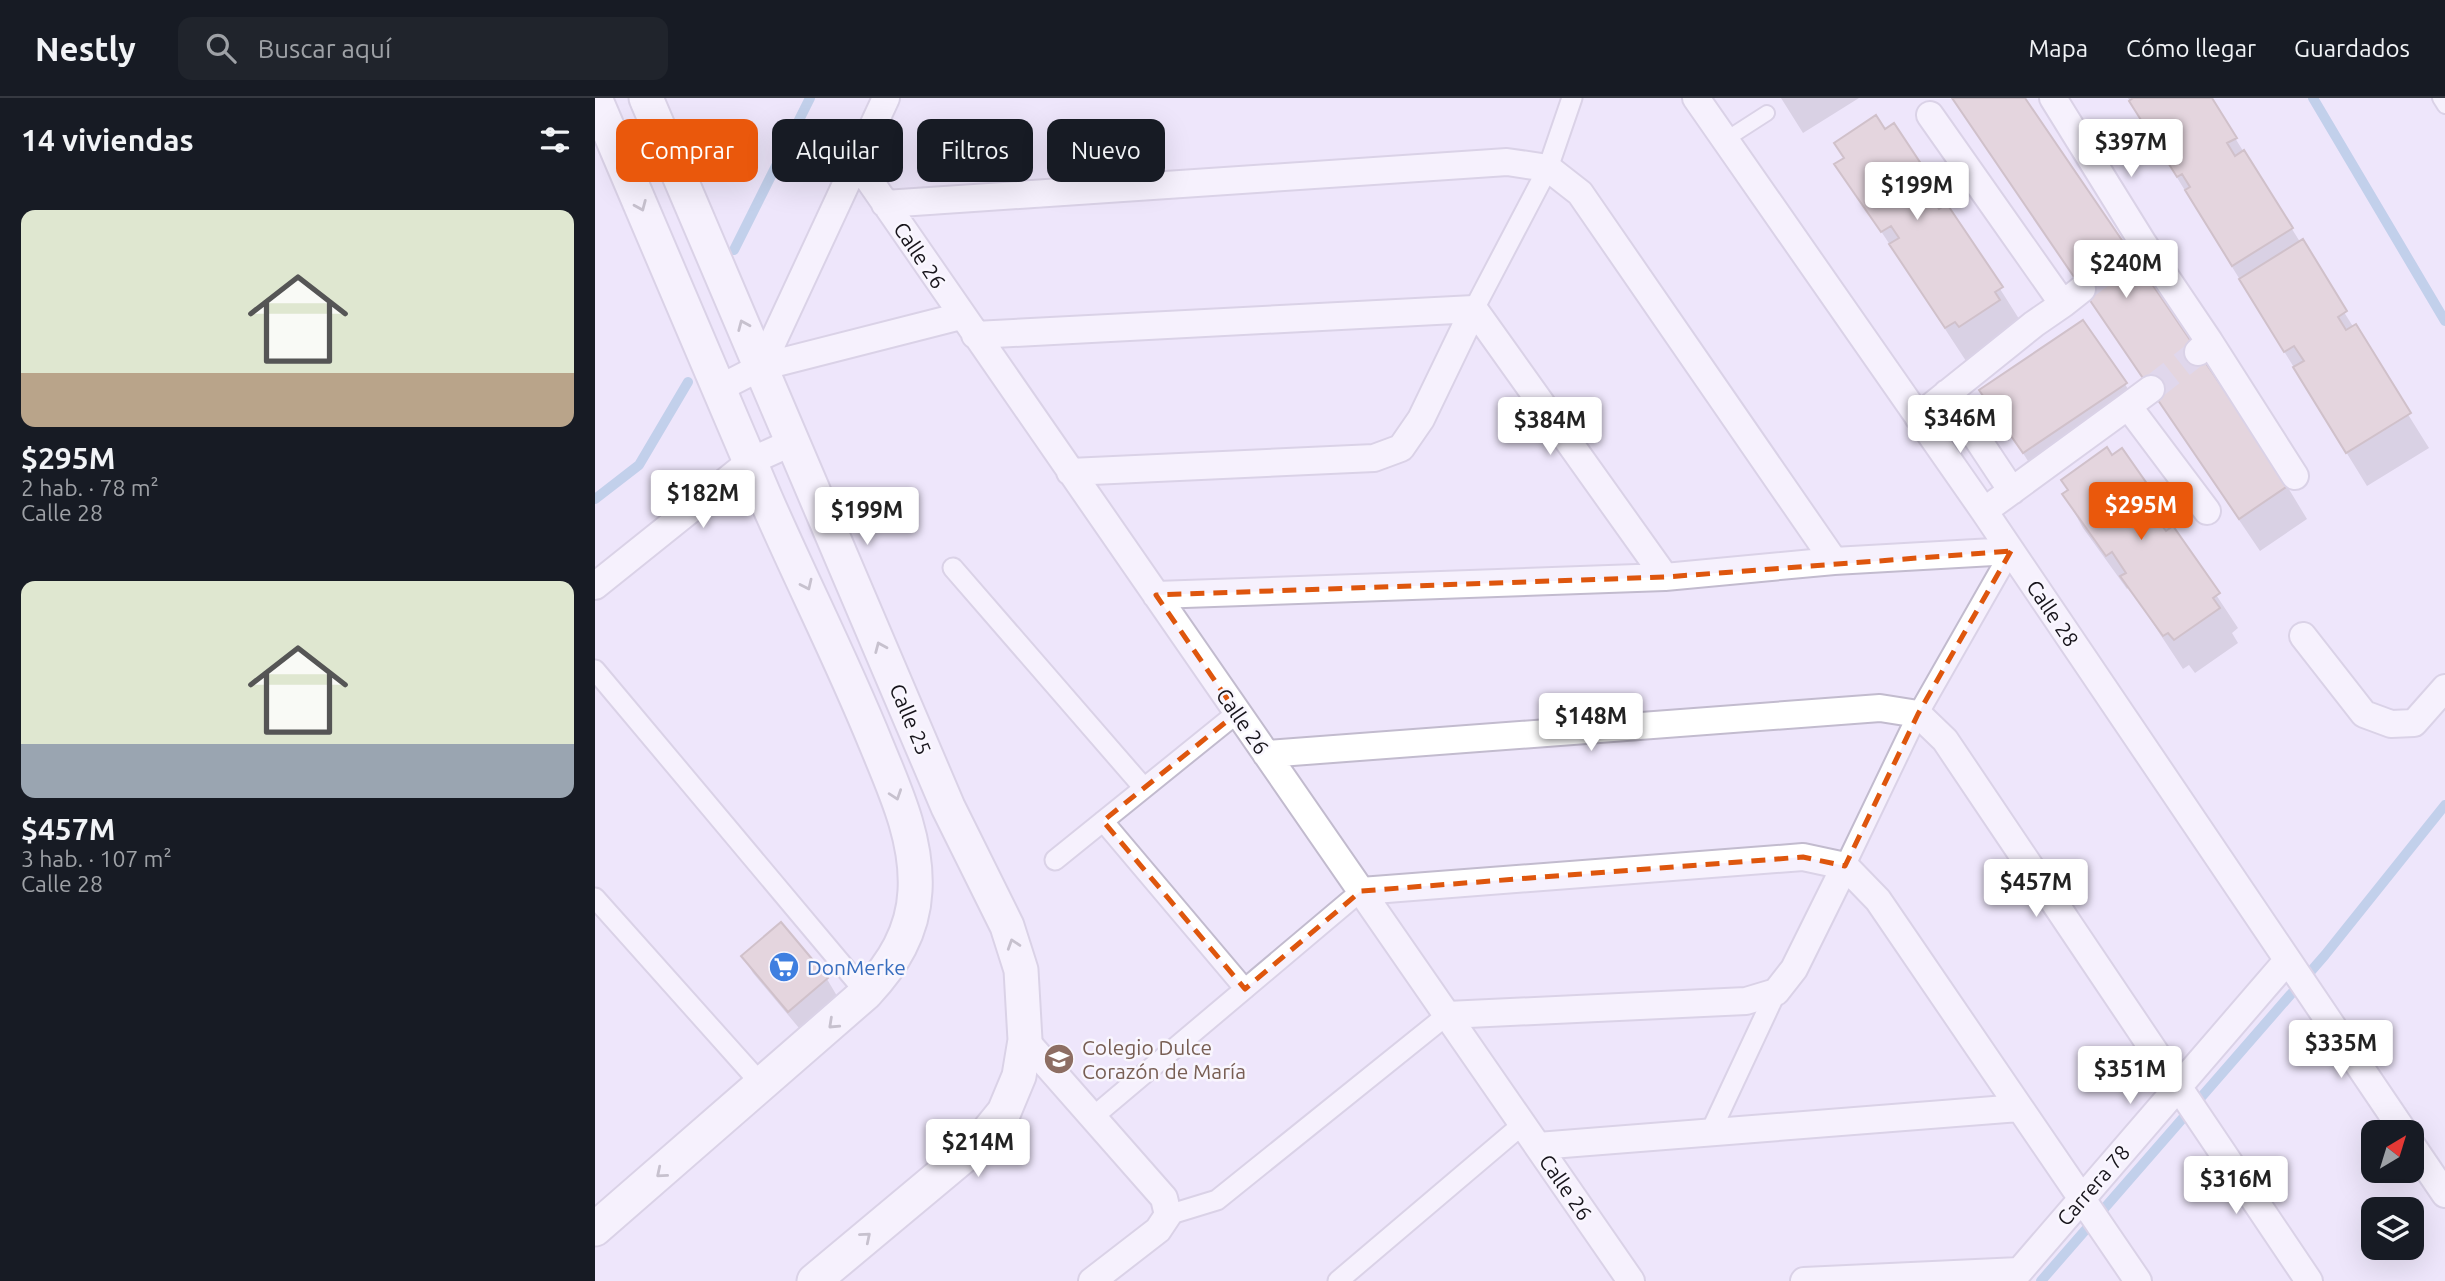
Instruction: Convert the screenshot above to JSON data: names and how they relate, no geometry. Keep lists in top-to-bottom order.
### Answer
{
  "streets": {
    "street": [
      "Calle 26",
      "Calle 28",
      "Calle 25",
      "Carrera 78"
    ]
  },
  "crossings": [
    ["Calle 28", "Carrera 78"]
  ],
  "places": {
    "supermarket": ["DonMerke"],
    "school or university": ["Colegio Dulce Corazón de María"]
  },
  "north": "top right",
  "page": {
    "header": "Nestly",
    "search": "Buscar aquí",
    "nav": ["Mapa", "Cómo llegar", "Guardados"],
    "heading": "14 viviendas",
    "price": [
      "$397M",
      "$199M",
      "$240M",
      "$346M",
      "$384M",
      "$182M",
      "$295M",
      "$199M",
      "$148M",
      "$457M",
      "$335M",
      "$351M",
      "$214M",
      "$316M"
    ],
    "chip": [
      "Comprar",
      "Alquilar",
      "Filtros",
      "Nuevo"
    ],
    "list": [
      {
        "name": "$295M",
        "note": "2 hab. · 78 m² · Calle 28"
      },
      {
        "name": "$457M",
        "note": "3 hab. · 107 m² · Calle 28"
      }
    ]
  }
}
